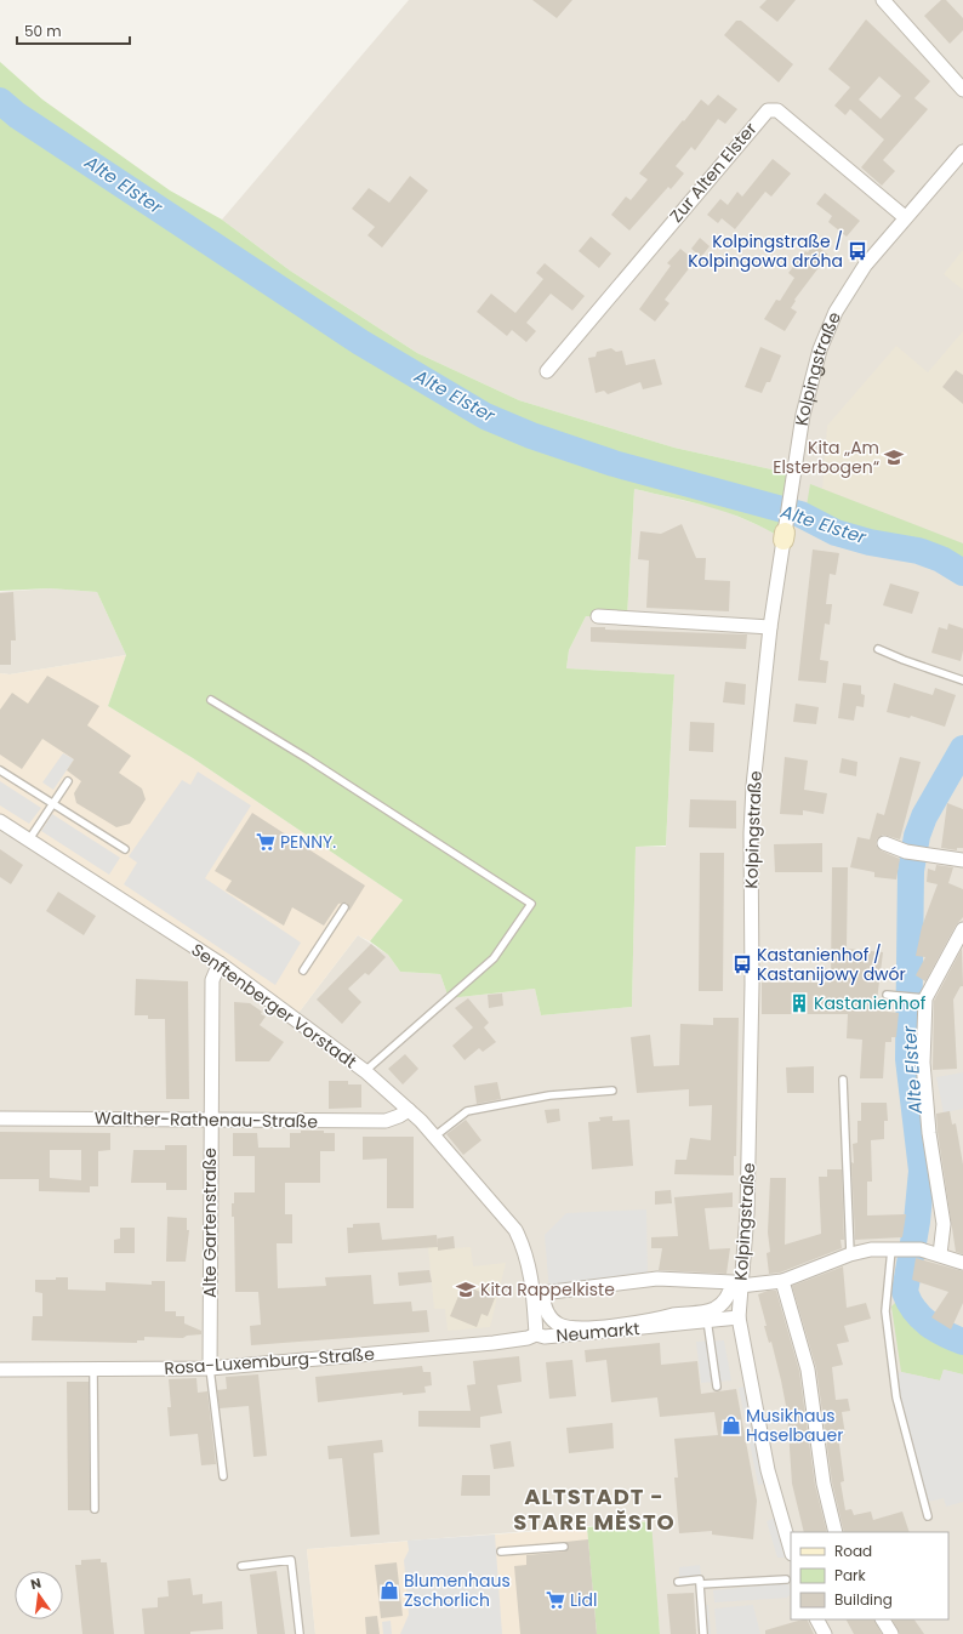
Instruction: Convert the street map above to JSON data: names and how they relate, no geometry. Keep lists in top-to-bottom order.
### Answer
{
  "streets": {
    "street": [
      "Zur Alten Elster",
      "Kolpingstraße",
      "Senftenberger Vorstadt",
      "Walther-Rathenau-Straße",
      "Alte Gartenstraße",
      "Neumarkt",
      "Rosa-Luxemburg-Straße"
    ]
  },
  "crossings": [
    ["Zur Alten Elster", "Kolpingstraße"],
    ["Kolpingstraße", "Neumarkt"],
    ["Senftenberger Vorstadt", "Walther-Rathenau-Straße"],
    ["Senftenberger Vorstadt", "Alte Gartenstraße"],
    ["Senftenberger Vorstadt", "Neumarkt"],
    ["Walther-Rathenau-Straße", "Alte Gartenstraße"],
    ["Alte Gartenstraße", "Rosa-Luxemburg-Straße"],
    ["Neumarkt", "Rosa-Luxemburg-Straße"]
  ],
  "districts": ["ALTSTADT - STARE MĚSTO"],
  "water": ["Alte Elster"],
  "places": {
    "bus stop": ["Kolpingstraße / Kolpingowa dróha", "Kastanienhof / Kastanijowy dwór"],
    "school or university": ["Kita „Am Elsterbogen“", "Kita Rappelkiste"],
    "supermarket": ["PENNY.", "Lidl"],
    "building": ["Kastanienhof"],
    "shop": ["Musikhaus Haselbauer", "Blumenhaus Zschorlich"]
  },
  "legend": ["Road", "Park", "Building"],
  "scale_bar": "50 m",
  "north": "top"
}
